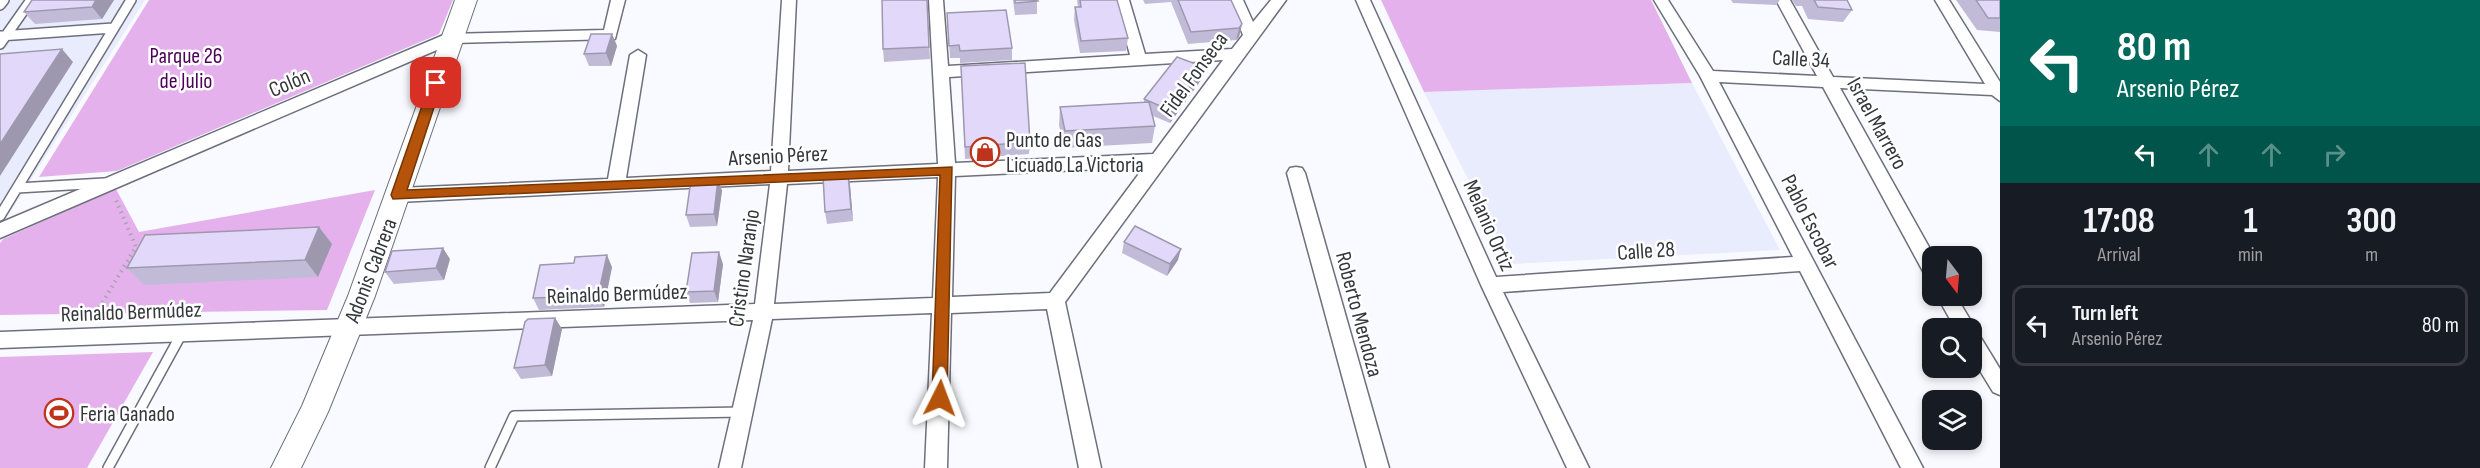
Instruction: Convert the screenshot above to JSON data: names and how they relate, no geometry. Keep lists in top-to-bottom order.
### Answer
{
  "streets": {
    "street": [
      "Calle 34",
      "Fidel Fonseca",
      "Colón",
      "Israel Marrero",
      "Arsenio Pérez",
      "Pablo Escobar",
      "Melanio Ortiz",
      "Calle 28",
      "Cristino Naranjo",
      "Adonis Cabrera",
      "Reinaldo Bermúdez",
      "Roberto Mendoza"
    ]
  },
  "crossings": [
    ["Calle 34", "Israel Marrero"],
    ["Calle 34", "Pablo Escobar"],
    ["Fidel Fonseca", "Arsenio Pérez"],
    ["Fidel Fonseca", "Reinaldo Bermúdez"],
    ["Colón", "Adonis Cabrera"],
    ["Arsenio Pérez", "Cristino Naranjo"],
    ["Arsenio Pérez", "Adonis Cabrera"],
    ["Pablo Escobar", "Calle 28"],
    ["Melanio Ortiz", "Calle 28"],
    ["Cristino Naranjo", "Reinaldo Bermúdez"],
    ["Adonis Cabrera", "Reinaldo Bermúdez"]
  ],
  "parks": ["Parque 26 de Julio"],
  "places": {
    "shop": ["Punto de Gas Licuado La Victoria"],
    "sports": ["Feria Ganado"]
  },
  "north": "bottom",
  "page": {
    "turn": ["80 m", "Arsenio Pérez"],
    "eta": [
      "17:08",
      "Arrival",
      "1",
      "min",
      "300",
      "m"
    ],
    "list": [
      {
        "name": "Turn left",
        "note": "Arsenio Pérez",
        "value": "80 m"
      }
    ]
  }
}
